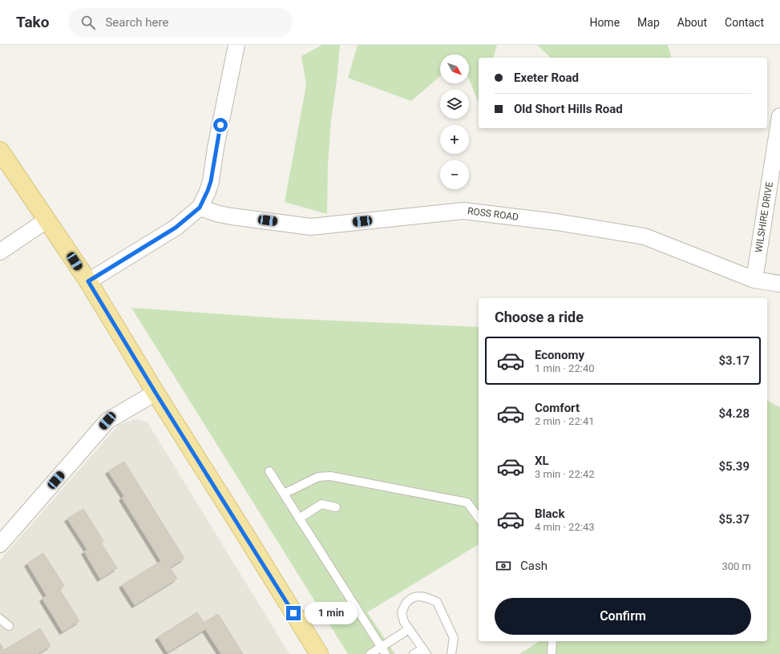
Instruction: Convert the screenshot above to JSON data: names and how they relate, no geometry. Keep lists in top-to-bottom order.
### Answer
{
  "streets": {
    "street": ["ROSS ROAD", "WILSHIRE DRIVE"]
  },
  "crossings": [
    ["ROSS ROAD", "WILSHIRE DRIVE"]
  ],
  "north": "bottom right",
  "page": {
    "header": "Tako",
    "search": "Search here",
    "nav": [
      "Home",
      "Map",
      "About",
      "Contact"
    ],
    "map_buttons": ["+", "−"],
    "banner": ["Exeter Road", "Old Short Hills Road"],
    "heading": "Choose a ride",
    "list": [
      {
        "name": "Economy",
        "note": "1 min · 22:40",
        "value": "$3.17"
      },
      {
        "name": "Comfort",
        "note": "2 min · 22:41",
        "value": "$4.28"
      },
      {
        "name": "XL",
        "note": "3 min · 22:42",
        "value": "$5.39"
      },
      {
        "name": "Black",
        "note": "4 min · 22:43",
        "value": "$5.37"
      }
    ],
    "pay": ["Cash", "300 m"],
    "buttons": "Confirm",
    "bubble": "1 min"
  }
}
